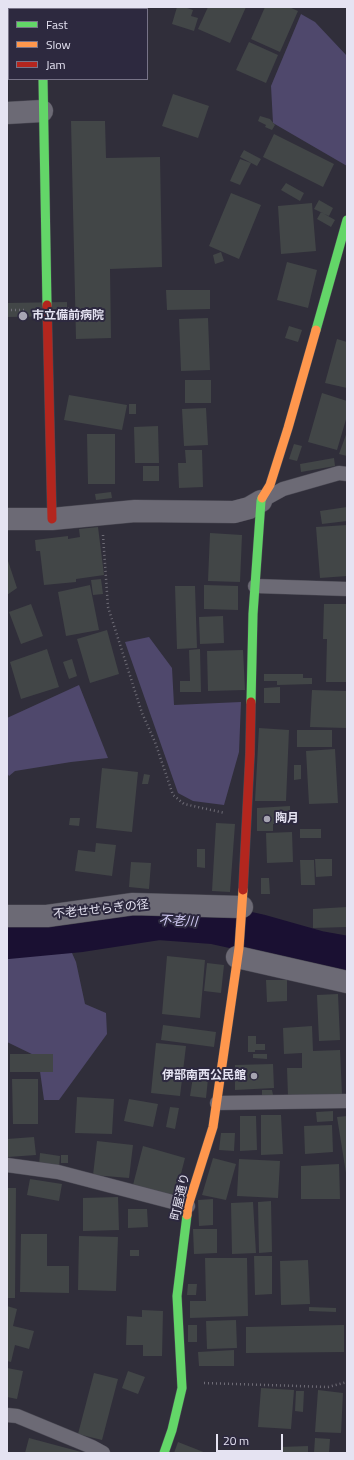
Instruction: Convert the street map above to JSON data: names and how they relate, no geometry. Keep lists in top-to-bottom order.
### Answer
{
  "streets": {
    "street": ["不老せせらぎの径", "町屋通り"]
  },
  "crossings": [
    ["不老せせらぎの径", "町屋通り"]
  ],
  "water": ["不老川"],
  "places": ["市立備前病院", "陶月", "伊部南西公民館"],
  "legend": ["Fast", "Slow", "Jam"],
  "scale_bar": "20 m"
}
